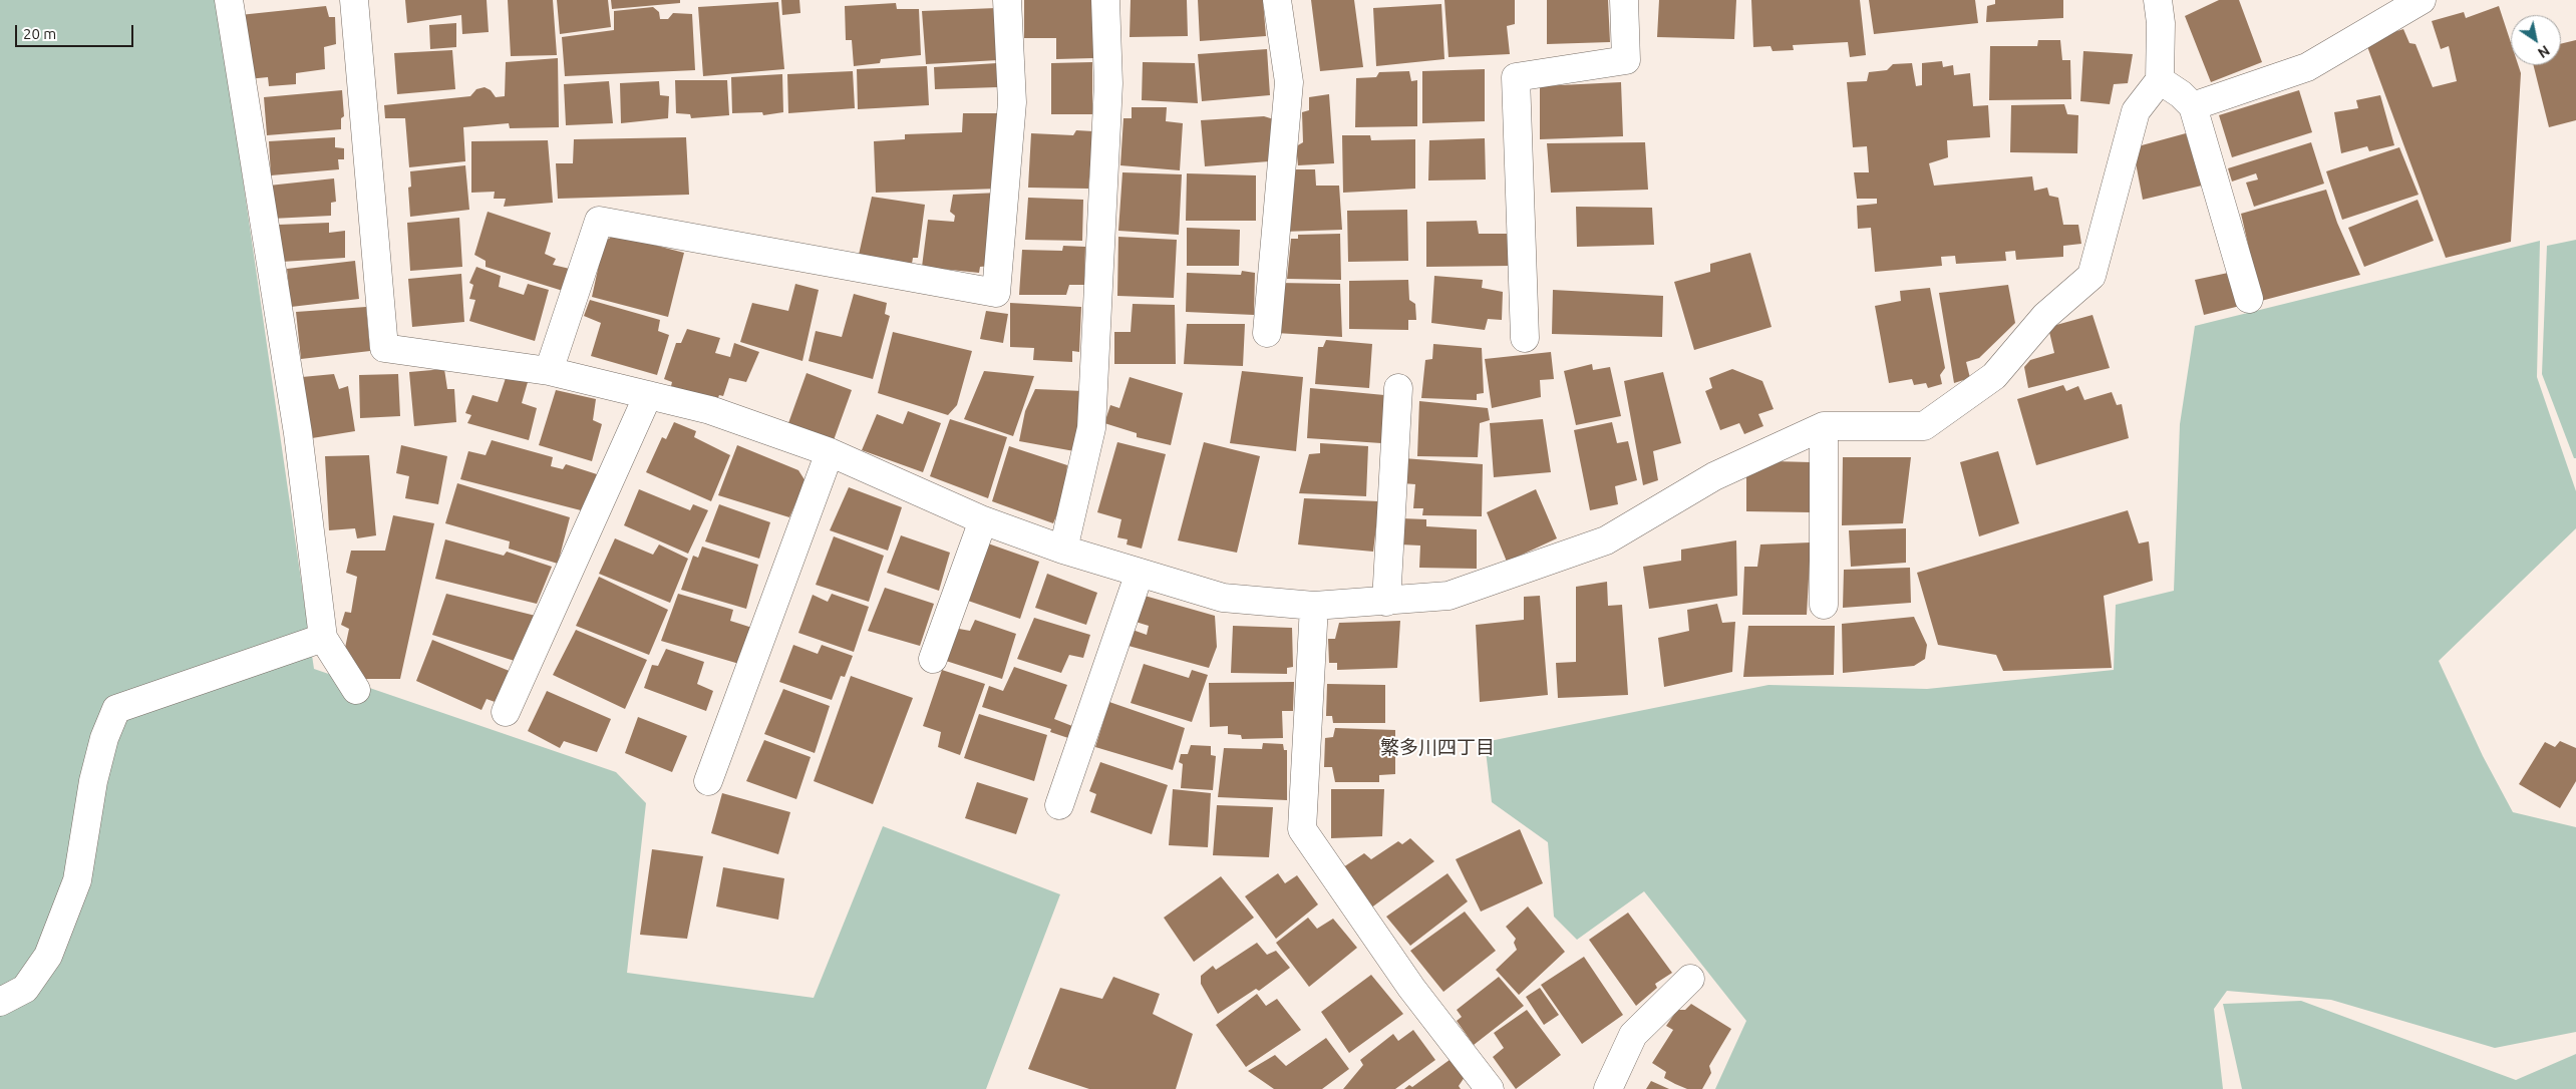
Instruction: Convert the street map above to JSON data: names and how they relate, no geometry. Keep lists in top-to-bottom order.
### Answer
{
  "districts": ["繁多川四丁目"],
  "scale_bar": "20 m",
  "north": "bottom right"
}
